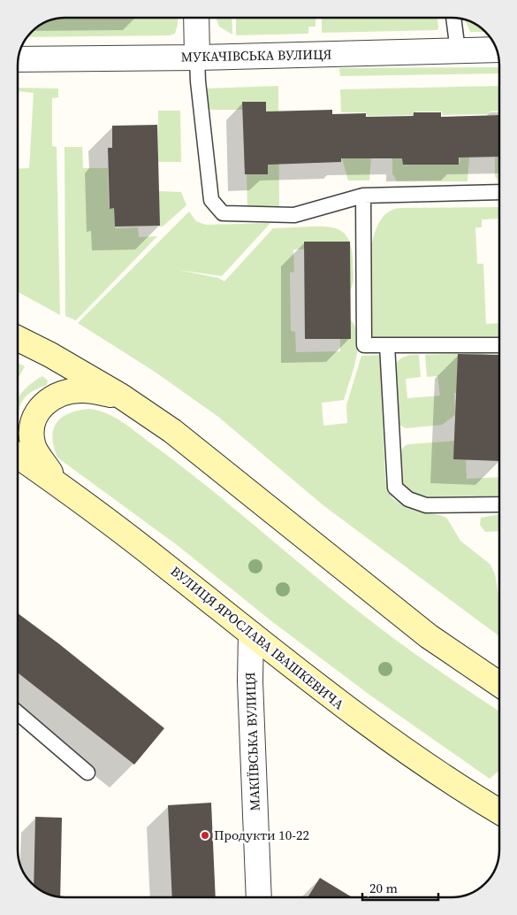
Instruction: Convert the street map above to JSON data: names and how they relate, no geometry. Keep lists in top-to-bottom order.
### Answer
{
  "streets": {
    "main road": ["ВУЛИЦЯ ЯРОСЛАВА ІВАШКЕВИЧА"],
    "street": ["МУКАЧІВСЬКА ВУЛИЦЯ", "МАКІЇВСЬКА ВУЛИЦЯ"]
  },
  "crossings": [
    ["ВУЛИЦЯ ЯРОСЛАВА ІВАШКЕВИЧА", "МАКІЇВСЬКА ВУЛИЦЯ"]
  ],
  "places": ["Продукти 10-22"],
  "scale_bar": "20 m"
}
